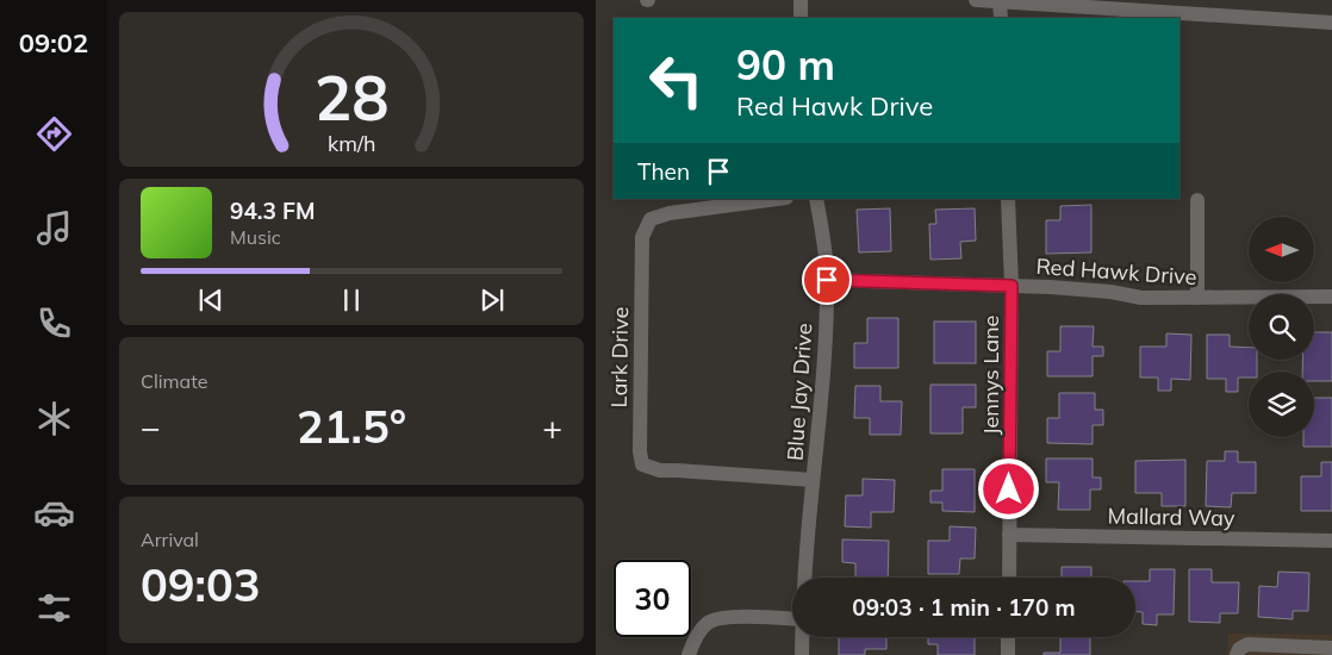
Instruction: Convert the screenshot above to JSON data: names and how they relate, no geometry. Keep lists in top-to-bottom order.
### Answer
{
  "streets": {
    "street": [
      "Red Hawk Drive",
      "Lark Drive",
      "Jennys Lane",
      "Blue Jay Drive",
      "Mallard Way"
    ]
  },
  "crossings": [
    ["Red Hawk Drive", "Jennys Lane"],
    ["Red Hawk Drive", "Blue Jay Drive"],
    ["Lark Drive", "Blue Jay Drive"],
    ["Jennys Lane", "Mallard Way"]
  ],
  "north": "left",
  "page": {
    "tabs": "09:02",
    "turn": ["90 m", "Red Hawk Drive"],
    "then": "Then",
    "song": ["94.3 FM", "Music"],
    "tile": [
      "Climate",
      ["Arrival", "09:03"]
    ],
    "heat": ["−", "21.5°", "+"],
    "limit": "30",
    "trip": "09:03 · 1 min · 170 m",
    "gauge": ["28", "km/h"]
  }
}
